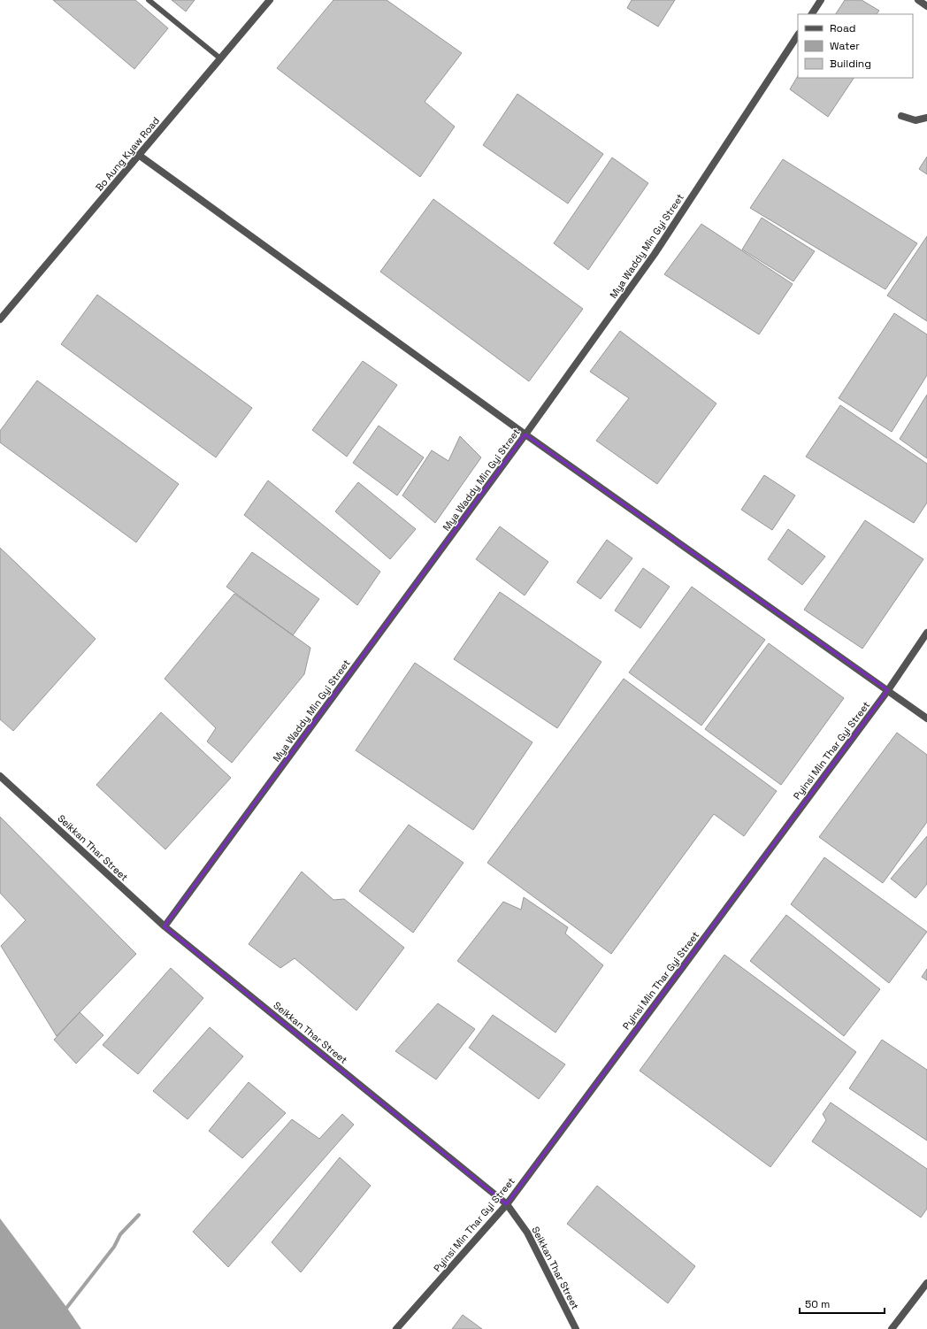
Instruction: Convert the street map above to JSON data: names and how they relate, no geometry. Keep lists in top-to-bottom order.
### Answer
{
  "streets": {
    "street": [
      "Bo Aung Kyaw Road",
      "Mya Waddy Min Gyi Street",
      "Pyinsi Min Thar Gyi Street",
      "Seikkan Thar Street"
    ]
  },
  "crossings": [
    ["Mya Waddy Min Gyi Street", "Seikkan Thar Street"],
    ["Pyinsi Min Thar Gyi Street", "Seikkan Thar Street"]
  ],
  "legend": ["Road", "Water", "Building"],
  "scale_bar": "50 m"
}
